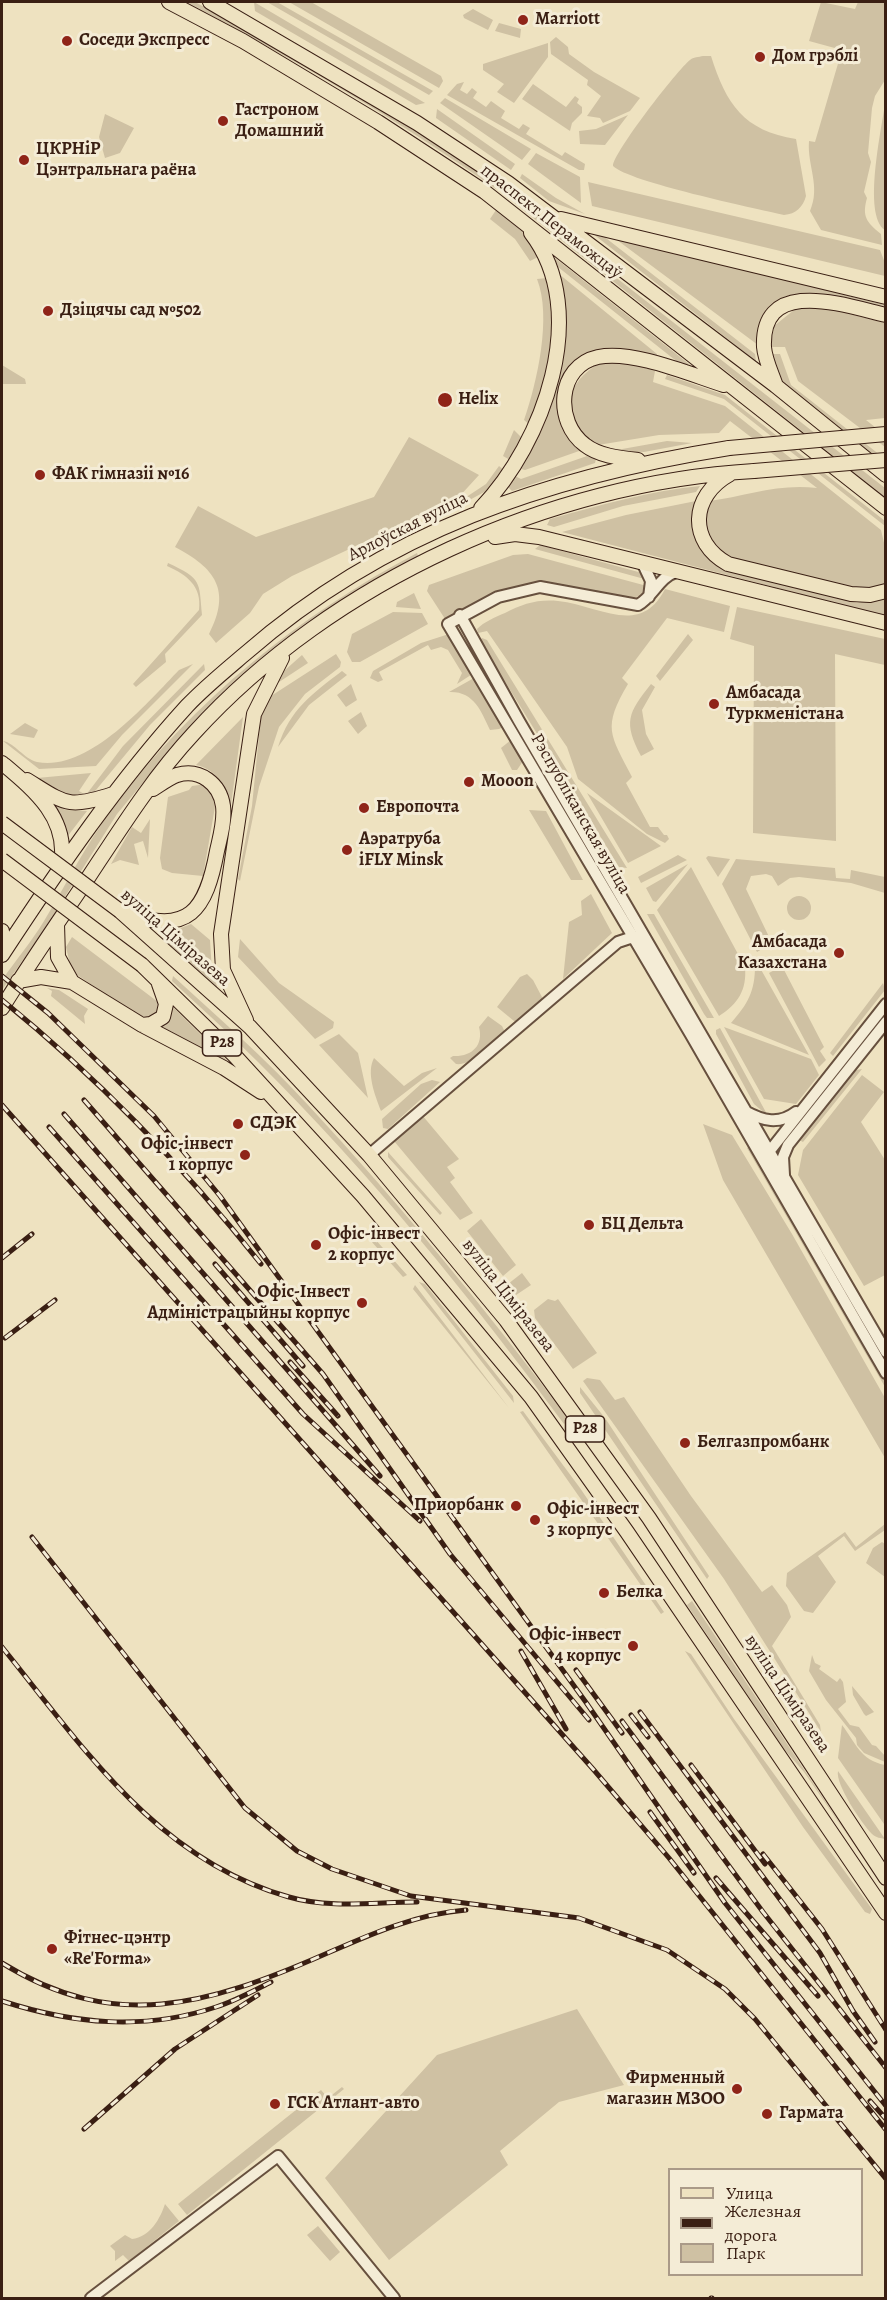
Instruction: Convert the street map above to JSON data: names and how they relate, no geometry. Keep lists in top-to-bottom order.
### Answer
{
  "streets": {
    "main road": [
      "праспект Пераможцаў",
      "Арлоўская вуліца",
      "вуліца Ціміразева",
      "Р28"
    ],
    "street": ["Рэспубліканская вуліца"]
  },
  "places": [
    "Marriott",
    "Соседи Экспресс",
    "Дом грэблі",
    "Гастроном Домашний",
    "ЦКРНіР Цэнтральнага раёна",
    "Дзіцячы сад №502",
    "Helix",
    "ФАК гімназіі №16",
    "Амбасада Туркменістана",
    "Mooon",
    "Европочта",
    "Аэратруба iFLY Minsk",
    "Амбасада Казахстана",
    "СДЭК",
    "Офіс-інвест 1 корпус",
    "БЦ Дельта",
    "Офіс-інвест 2 корпус",
    "Офіс-Інвест Адміністрацыйны корпус",
    "Белгазпромбанк",
    "Приорбанк",
    "Офіс-інвест 3 корпус",
    "Белка",
    "Офіс-інвест 4 корпус",
    "Фітнес-цэнтр «Re'Forma»",
    "Фирменный магазин МЗОО",
    "ГСК Атлант-авто",
    "Гармата"
  ],
  "legend": ["Улица", "Железная дорога", "Парк"]
}
